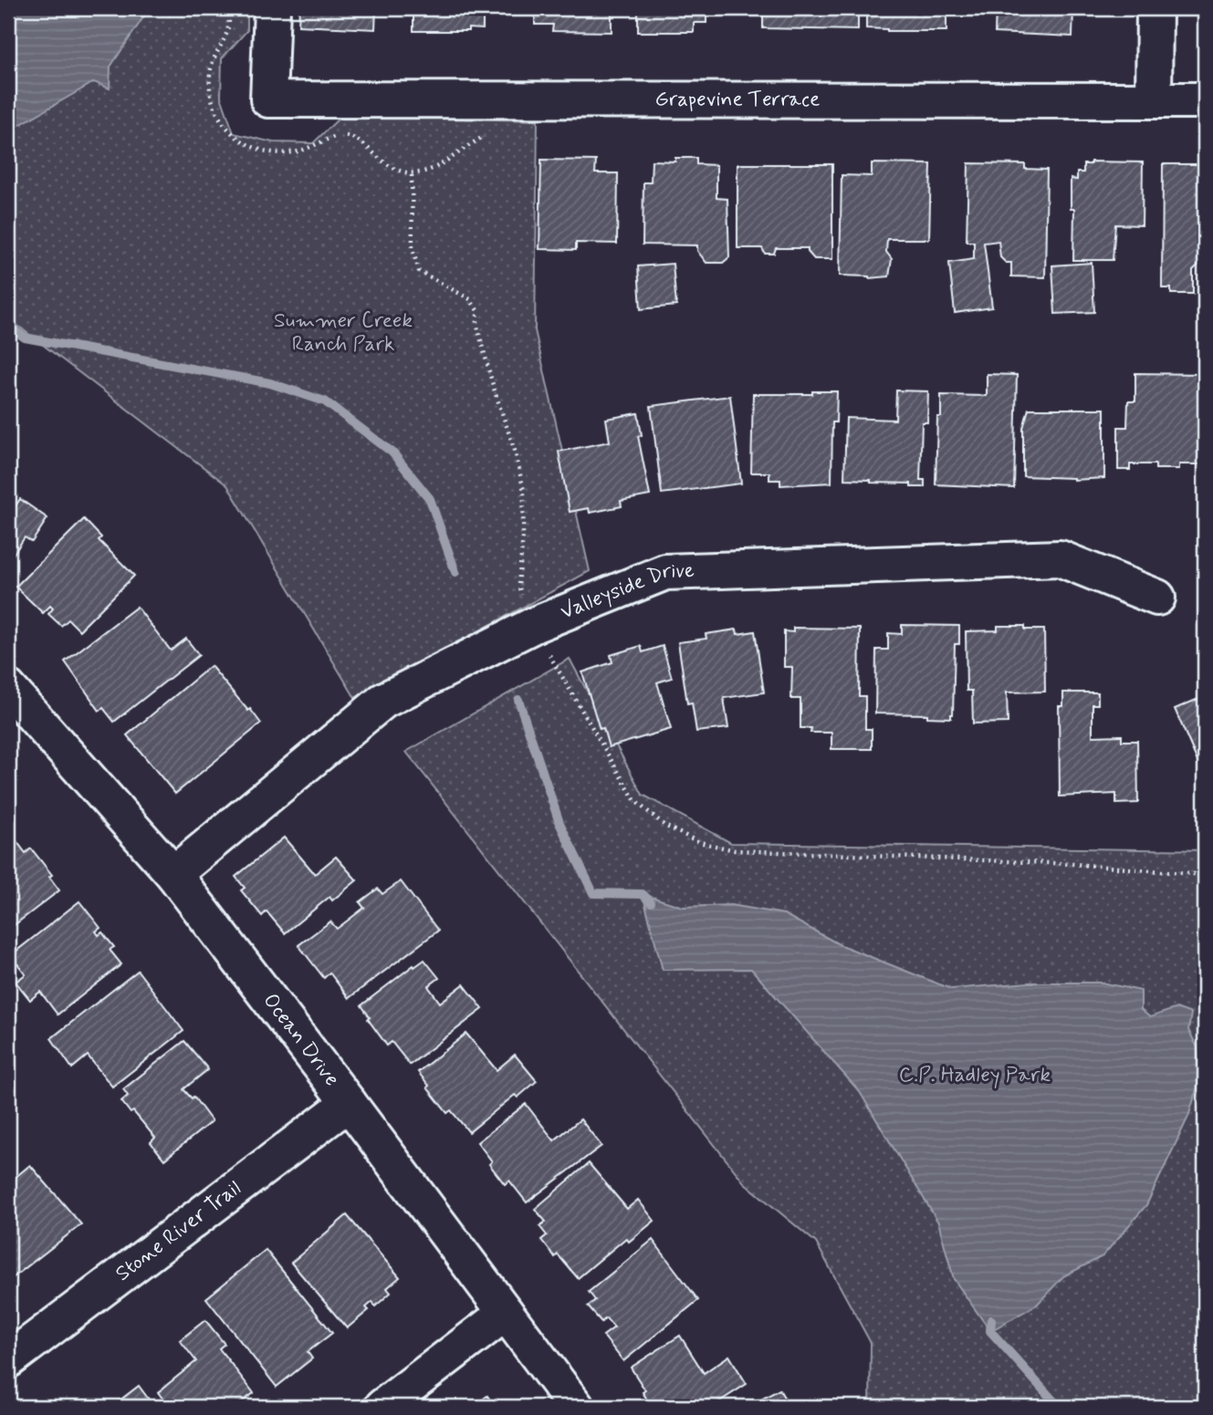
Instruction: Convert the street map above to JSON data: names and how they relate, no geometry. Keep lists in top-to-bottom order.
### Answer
{
  "streets": {
    "street": [
      "Grapevine Terrace",
      "Valleyside Drive",
      "Ocean Drive",
      "Stone River Trail"
    ]
  },
  "crossings": [
    ["Valleyside Drive", "Ocean Drive"],
    ["Ocean Drive", "Stone River Trail"]
  ],
  "parks": ["Summer Creek Ranch Park", "C.P. Hadley Park"]
}
